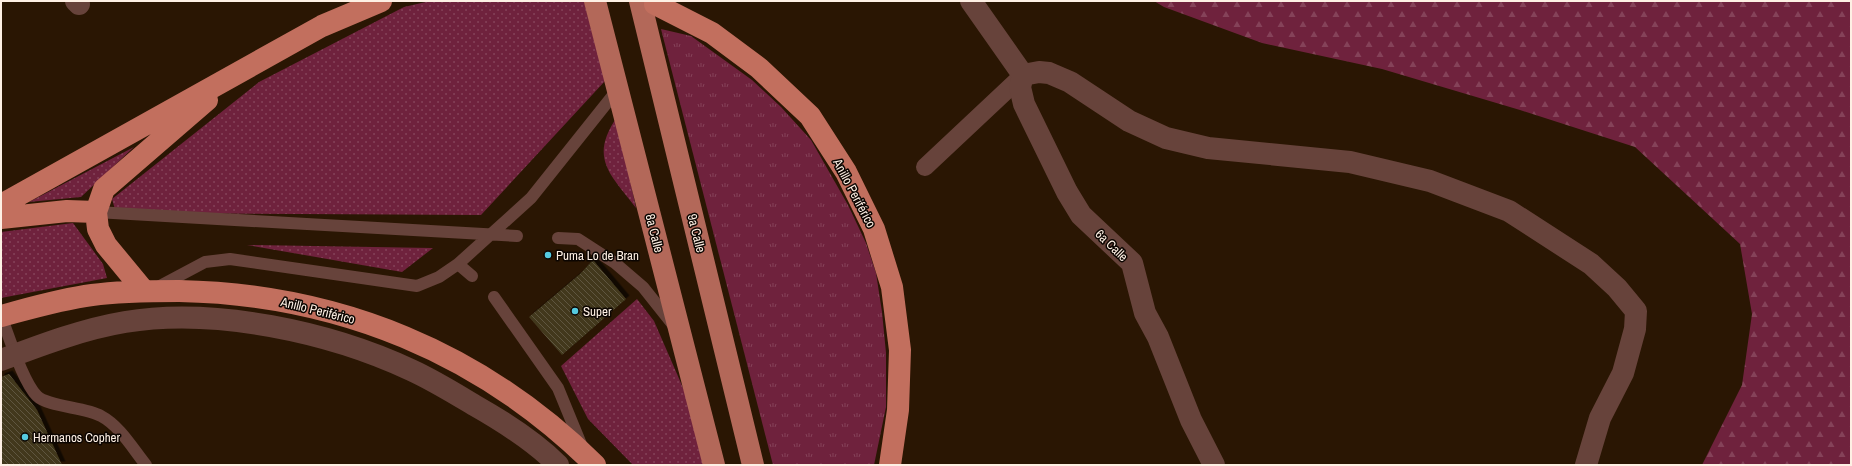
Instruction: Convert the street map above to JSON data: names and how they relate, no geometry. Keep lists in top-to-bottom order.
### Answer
{
  "streets": {
    "highway": ["Anillo Periférico"],
    "main road": ["8a Calle", "9a Calle"],
    "street": ["6a Calle"]
  },
  "crossings": [
    ["Anillo Periférico", "9a Calle"]
  ],
  "places": ["Puma Lo de Bran", "Super", "Hermanos Copher"]
}
